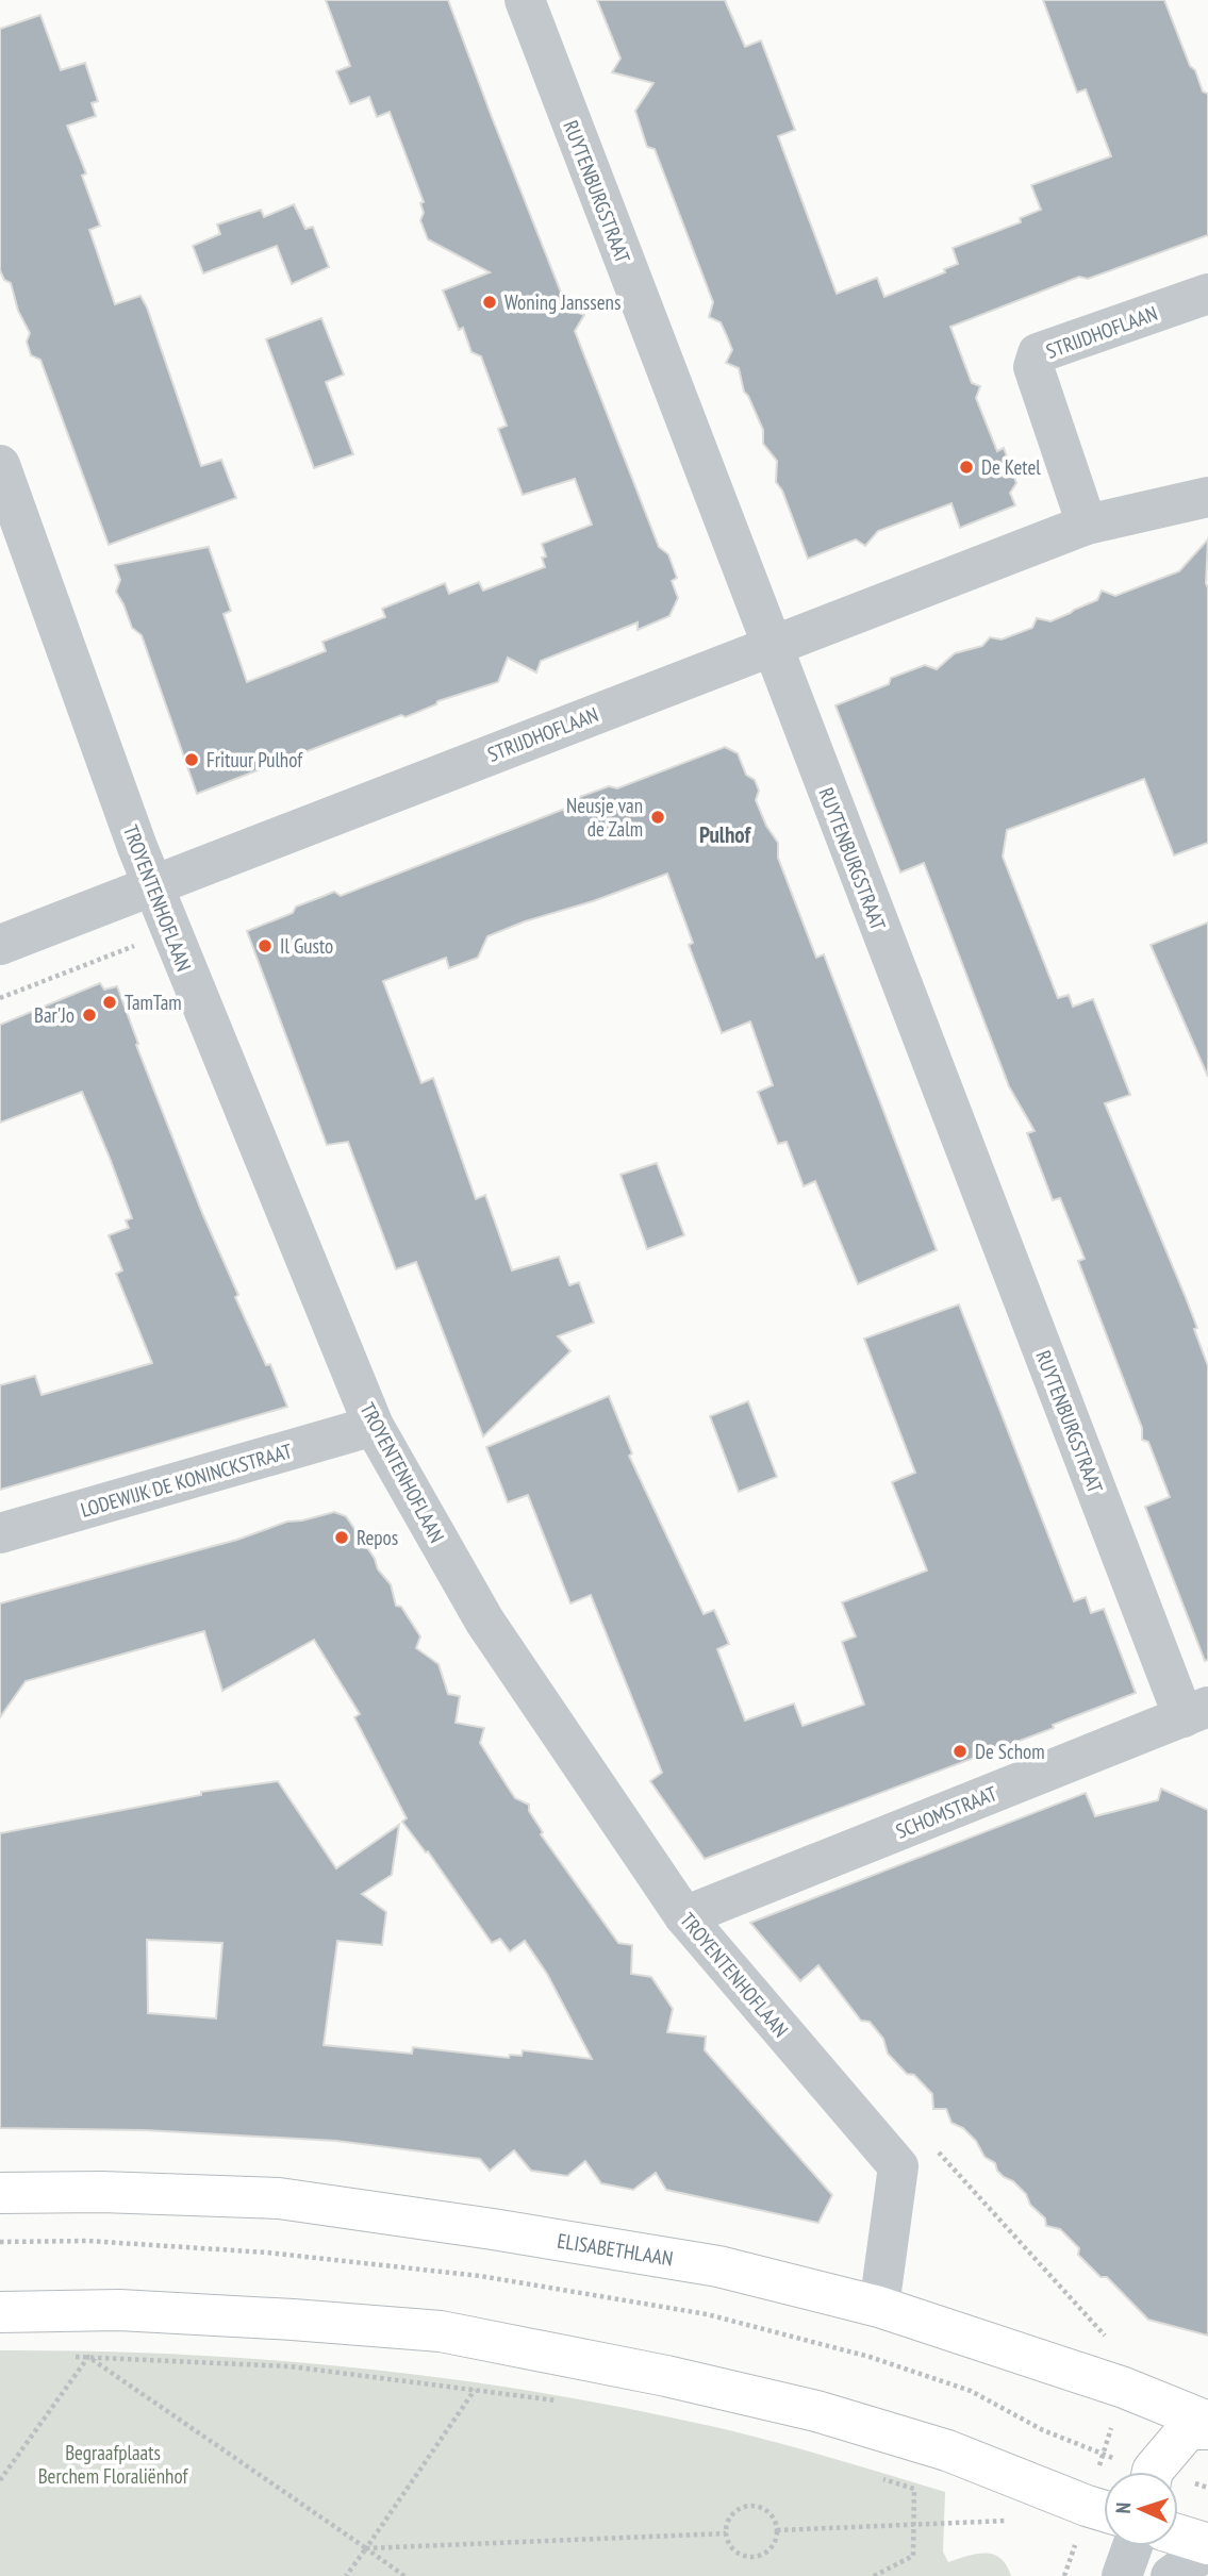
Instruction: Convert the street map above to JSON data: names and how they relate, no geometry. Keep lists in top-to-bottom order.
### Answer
{
  "streets": {
    "main road": ["ELISABETHLAAN"],
    "street": [
      "RUYTENBURGSTRAAT",
      "STRIJDHOFLAAN",
      "TROYENTENHOFLAAN",
      "LODEWIJK DE KONINCKSTRAAT",
      "SCHOMSTRAAT"
    ]
  },
  "crossings": [
    ["RUYTENBURGSTRAAT", "STRIJDHOFLAAN"],
    ["RUYTENBURGSTRAAT", "SCHOMSTRAAT"],
    ["STRIJDHOFLAAN", "TROYENTENHOFLAAN"],
    ["TROYENTENHOFLAAN", "LODEWIJK DE KONINCKSTRAAT"],
    ["TROYENTENHOFLAAN", "SCHOMSTRAAT"],
    ["TROYENTENHOFLAAN", "ELISABETHLAAN"]
  ],
  "districts": ["Pulhof"],
  "parks": ["Begraafplaats Berchem Floraliënhof"],
  "places": [
    "Woning Janssens",
    "De Ketel",
    "Frituur Pulhof",
    "Neusje van de Zalm",
    "Il Gusto",
    "TamTam",
    "Bar'Jo",
    "Repos",
    "De Schom"
  ],
  "north": "left"
}
